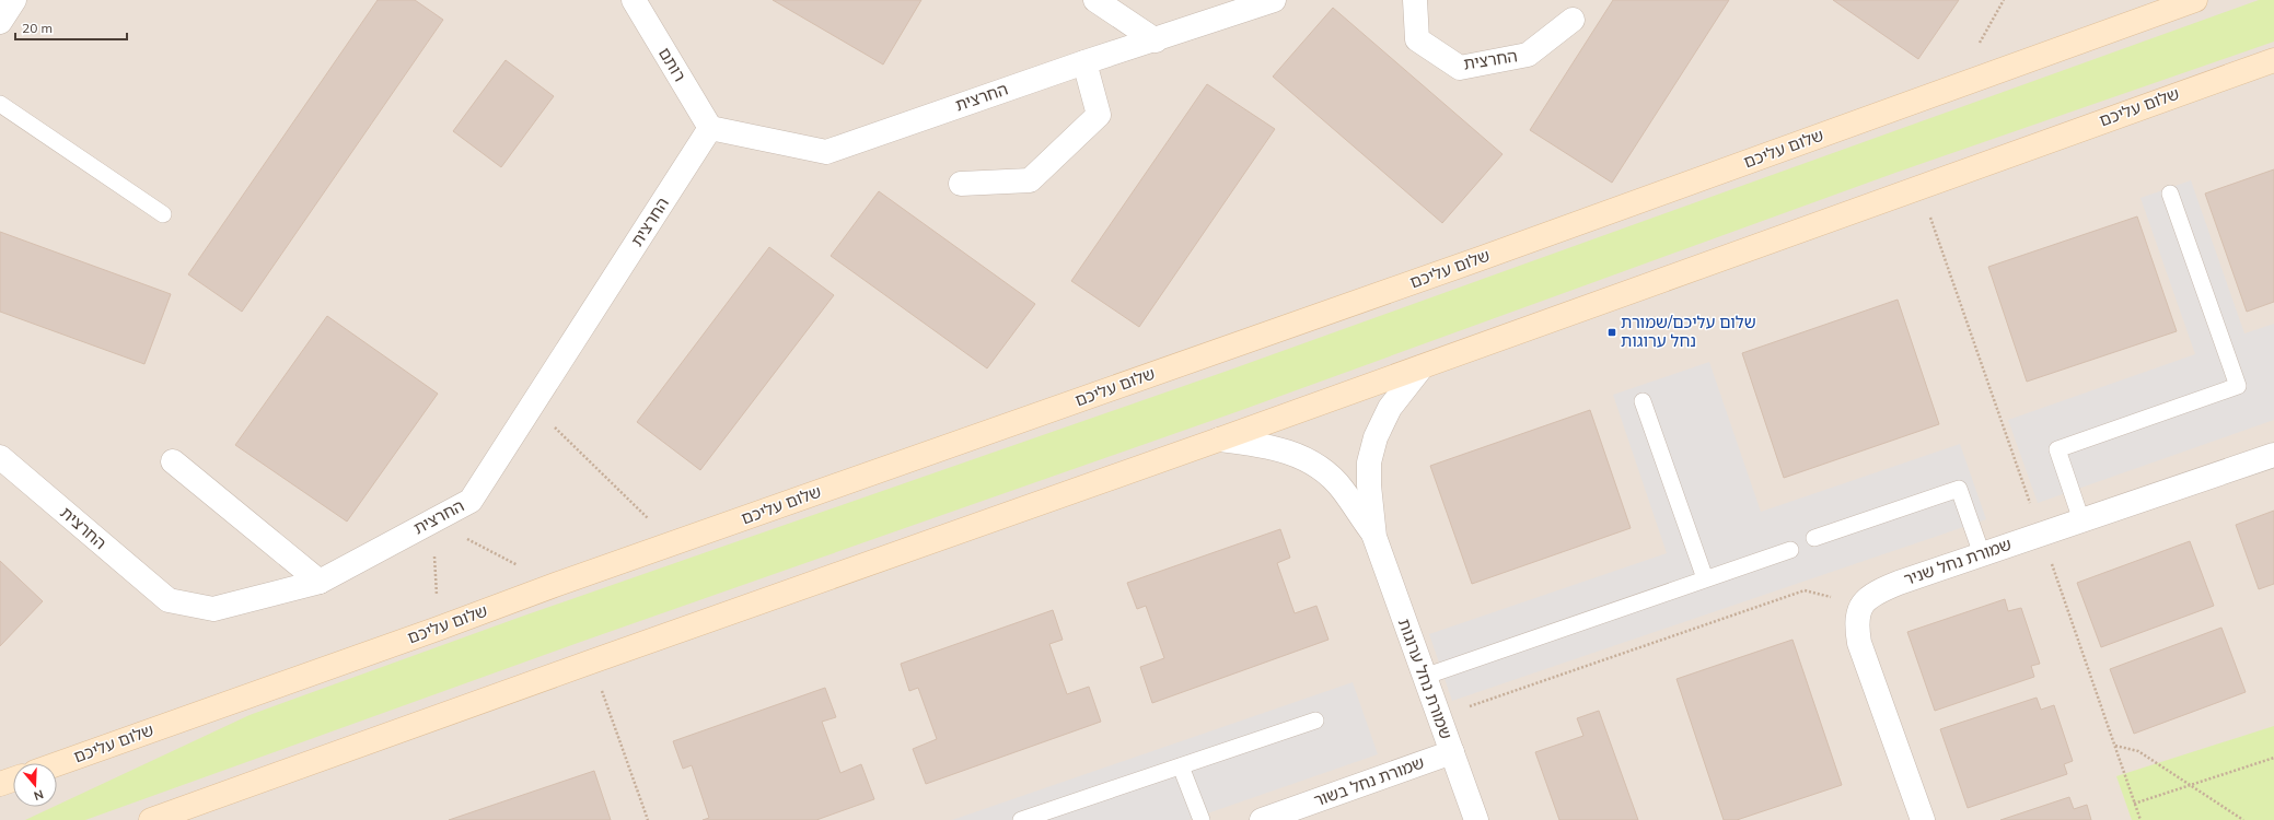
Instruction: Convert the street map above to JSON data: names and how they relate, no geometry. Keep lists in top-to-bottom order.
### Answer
{
  "streets": {
    "main road": ["שלום עליכם"],
    "street": [
      "החרצית",
      "רותם",
      "שמורת נחל שניר",
      "שמורת נחל ערוגות",
      "שמורת נחל בשור"
    ]
  },
  "crossings": [
    ["החרצית", "רותם"],
    ["שלום עליכם", "שמורת נחל ערוגות"],
    ["שמורת נחל ערוגות", "שמורת נחל בשור"]
  ],
  "places": {
    "transit": ["שלום עליכם/שמורת נחל ערוגות"]
  },
  "scale_bar": "20 m",
  "north": "bottom"
}
